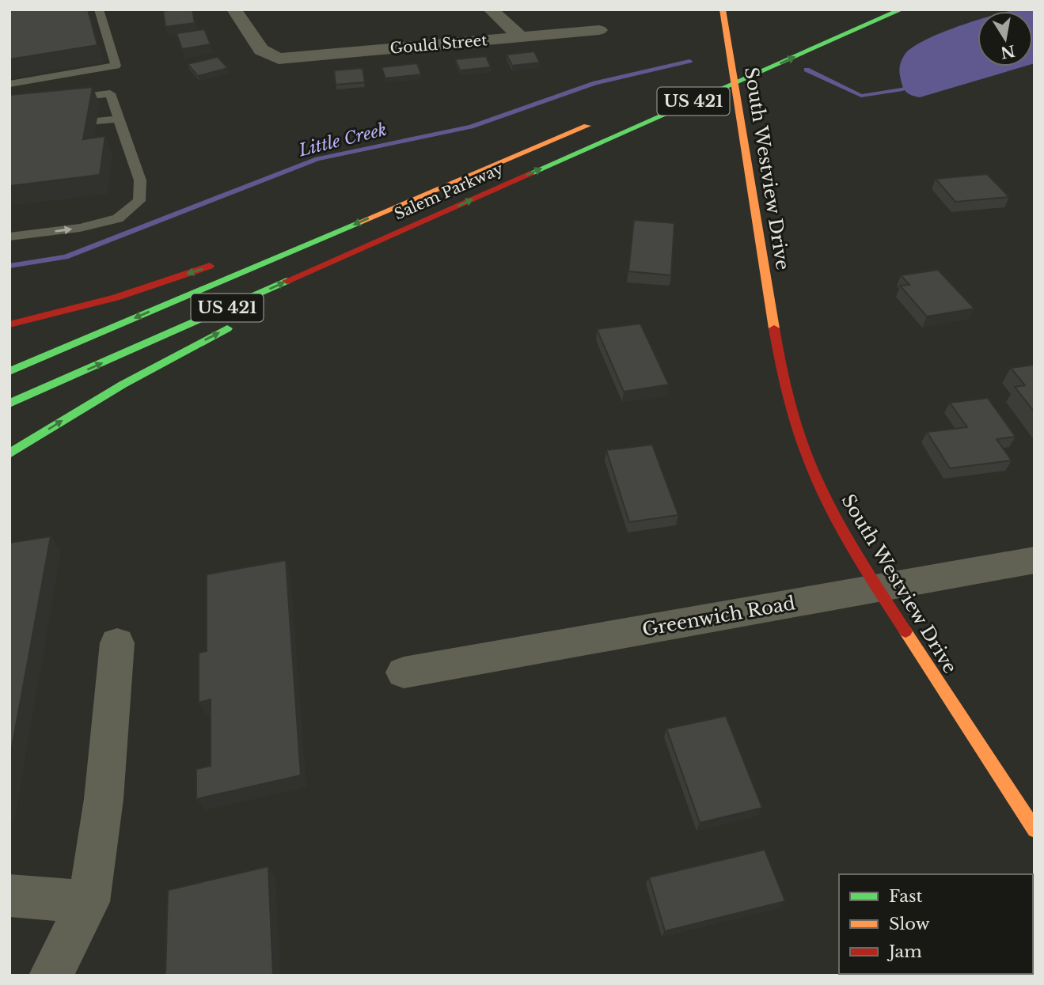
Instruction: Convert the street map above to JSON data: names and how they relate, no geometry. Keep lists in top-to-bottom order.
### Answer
{
  "streets": {
    "main road": ["US 421", "South Westview Drive", "Salem Parkway"],
    "street": ["Gould Street", "Greenwich Road"]
  },
  "crossings": [
    ["South Westview Drive", "Greenwich Road"]
  ],
  "water": ["Little Creek"],
  "legend": ["Fast", "Slow", "Jam"],
  "north": "bottom"
}
